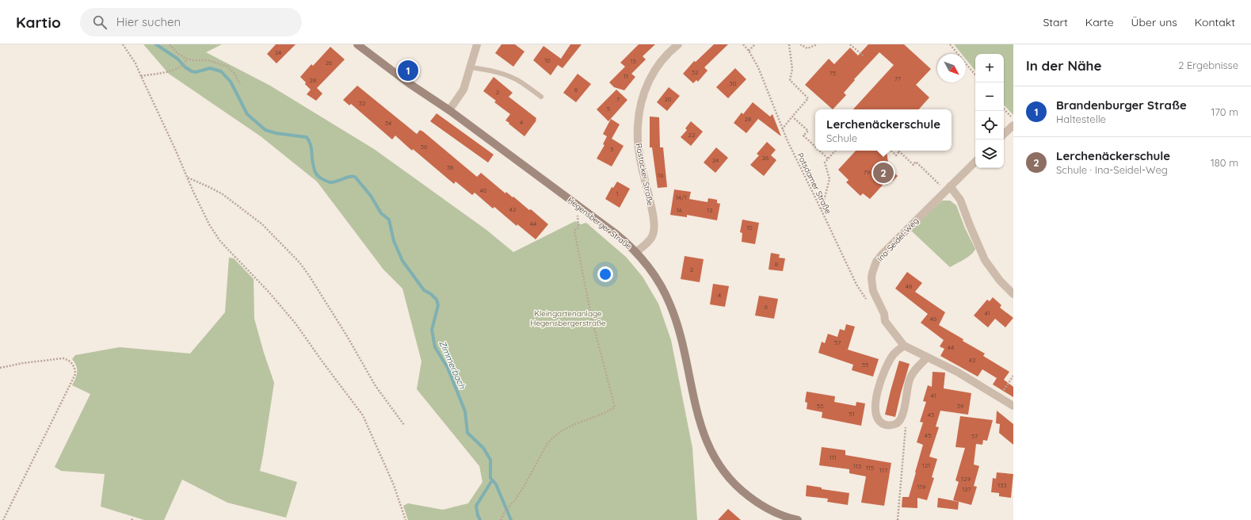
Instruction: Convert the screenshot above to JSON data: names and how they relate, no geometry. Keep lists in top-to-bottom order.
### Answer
{
  "streets": {
    "street": ["Rostocker Straße", "Hegensberger Straße", "Ina-Seidel-Weg"],
    "path": ["Potsdamer Straße"]
  },
  "crossings": [
    ["Rostocker Straße", "Hegensberger Straße"]
  ],
  "water": ["Zimmerbach"],
  "parks": ["Kleingartenanlage Hegensbergerstraße"],
  "house_numbers": [
    "24",
    "10",
    "13",
    "26",
    "32",
    "75",
    "11",
    "77",
    "28",
    "30",
    "8",
    "2",
    "7",
    "20",
    "32",
    "5",
    "28",
    "4",
    "34",
    "22",
    "36",
    "3",
    "26",
    "24",
    "38",
    "79",
    "16",
    "40",
    "1",
    "14/1",
    "42",
    "14",
    "12",
    "44",
    "10",
    "8",
    "2",
    "48",
    "4",
    "6",
    "41",
    "46",
    "57",
    "44",
    "42",
    "55",
    "41",
    "53",
    "39",
    "51",
    "43",
    "45",
    "37",
    "111",
    "121",
    "113",
    "115",
    "117",
    "129",
    "133",
    "119",
    "127"
  ],
  "north": "bottom right",
  "page": {
    "header": "Kartio",
    "search": "Hier suchen",
    "nav": [
      "Start",
      "Karte",
      "Über uns",
      "Kontakt"
    ],
    "heading": ["In der Nähe", "2 Ergebnisse"],
    "map_buttons": ["+", "−"],
    "pins": ["1", "2"],
    "list": [
      {
        "mark": "1",
        "name": "Brandenburger Straße",
        "note": "Haltestelle",
        "value": "170 m"
      },
      {
        "mark": "2",
        "name": "Lerchenäckerschule",
        "note": "Schule · Ina-Seidel-Weg",
        "value": "180 m"
      }
    ],
    "popup": ["Lerchenäckerschule", "Schule"]
  }
}
